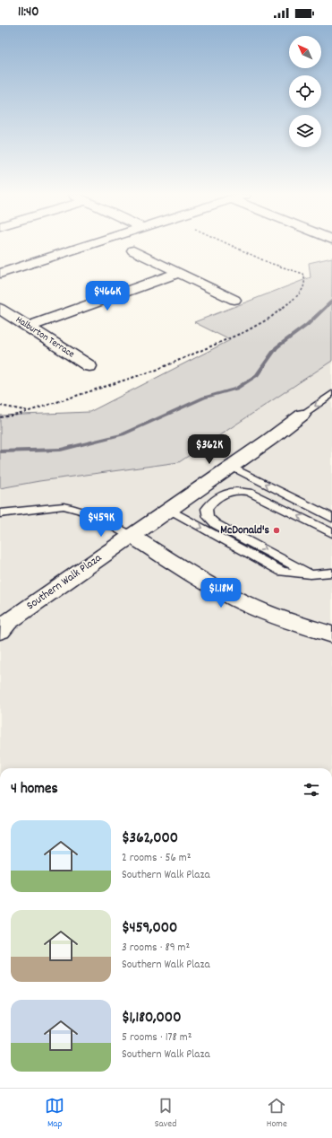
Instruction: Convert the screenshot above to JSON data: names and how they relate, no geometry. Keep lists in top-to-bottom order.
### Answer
{
  "streets": {
    "street": ["Halburton Terrace", "Southern Walk Plaza"]
  },
  "places": ["McDonald's"],
  "north": "top left",
  "page": {
    "status": "11:40",
    "price": [
      "$466K",
      "$362K",
      "$459K",
      "$1.18M"
    ],
    "heading": "4 homes",
    "list": [
      {
        "name": "$362,000",
        "note": "2 rooms · 56 m² · Southern Walk Plaza"
      },
      {
        "name": "$459,000",
        "note": "3 rooms · 89 m² · Southern Walk Plaza"
      },
      {
        "name": "$1,180,000",
        "note": "5 rooms · 178 m² · Southern Walk Plaza"
      }
    ],
    "tabs": ["Map", "Saved", "Home"]
  }
}
